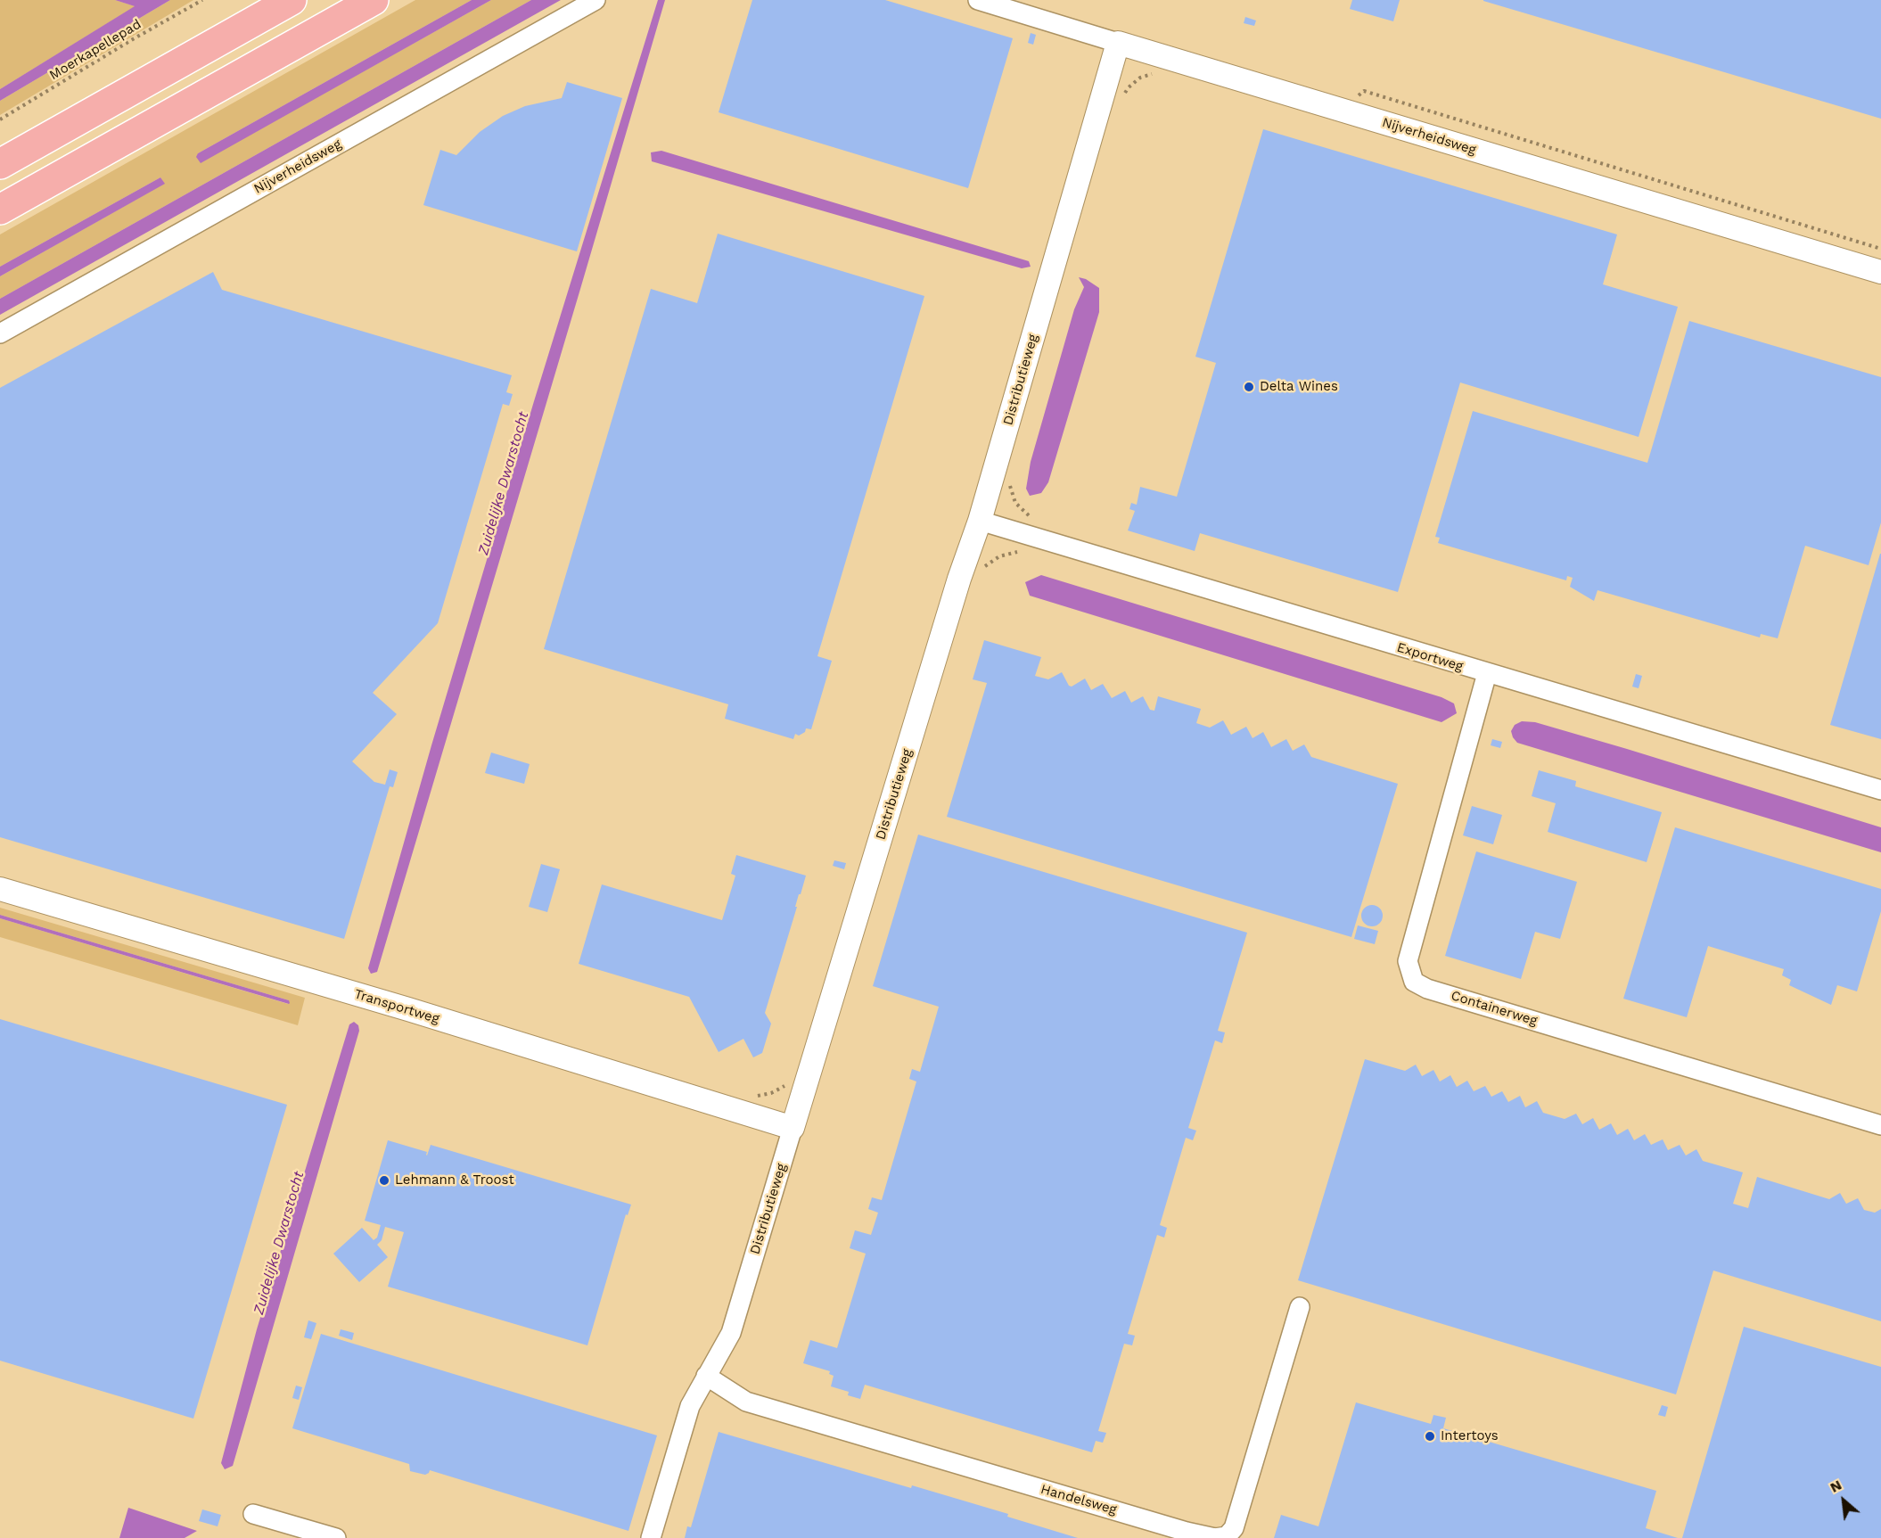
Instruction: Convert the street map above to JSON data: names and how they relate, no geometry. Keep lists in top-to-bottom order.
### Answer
{
  "streets": {
    "street": [
      "Nijverheidsweg",
      "Distributieweg",
      "Exportweg",
      "Transportweg",
      "Containerweg",
      "Handelsweg"
    ],
    "path": ["Moerkapellepad"]
  },
  "crossings": [
    ["Nijverheidsweg", "Distributieweg"],
    ["Distributieweg", "Exportweg"],
    ["Distributieweg", "Transportweg"],
    ["Distributieweg", "Handelsweg"],
    ["Exportweg", "Containerweg"]
  ],
  "water": ["Zuidelijke Dwarstocht"],
  "places": ["Delta Wines", "Lehmann & Troost", "Intertoys"],
  "north": "top left"
}
